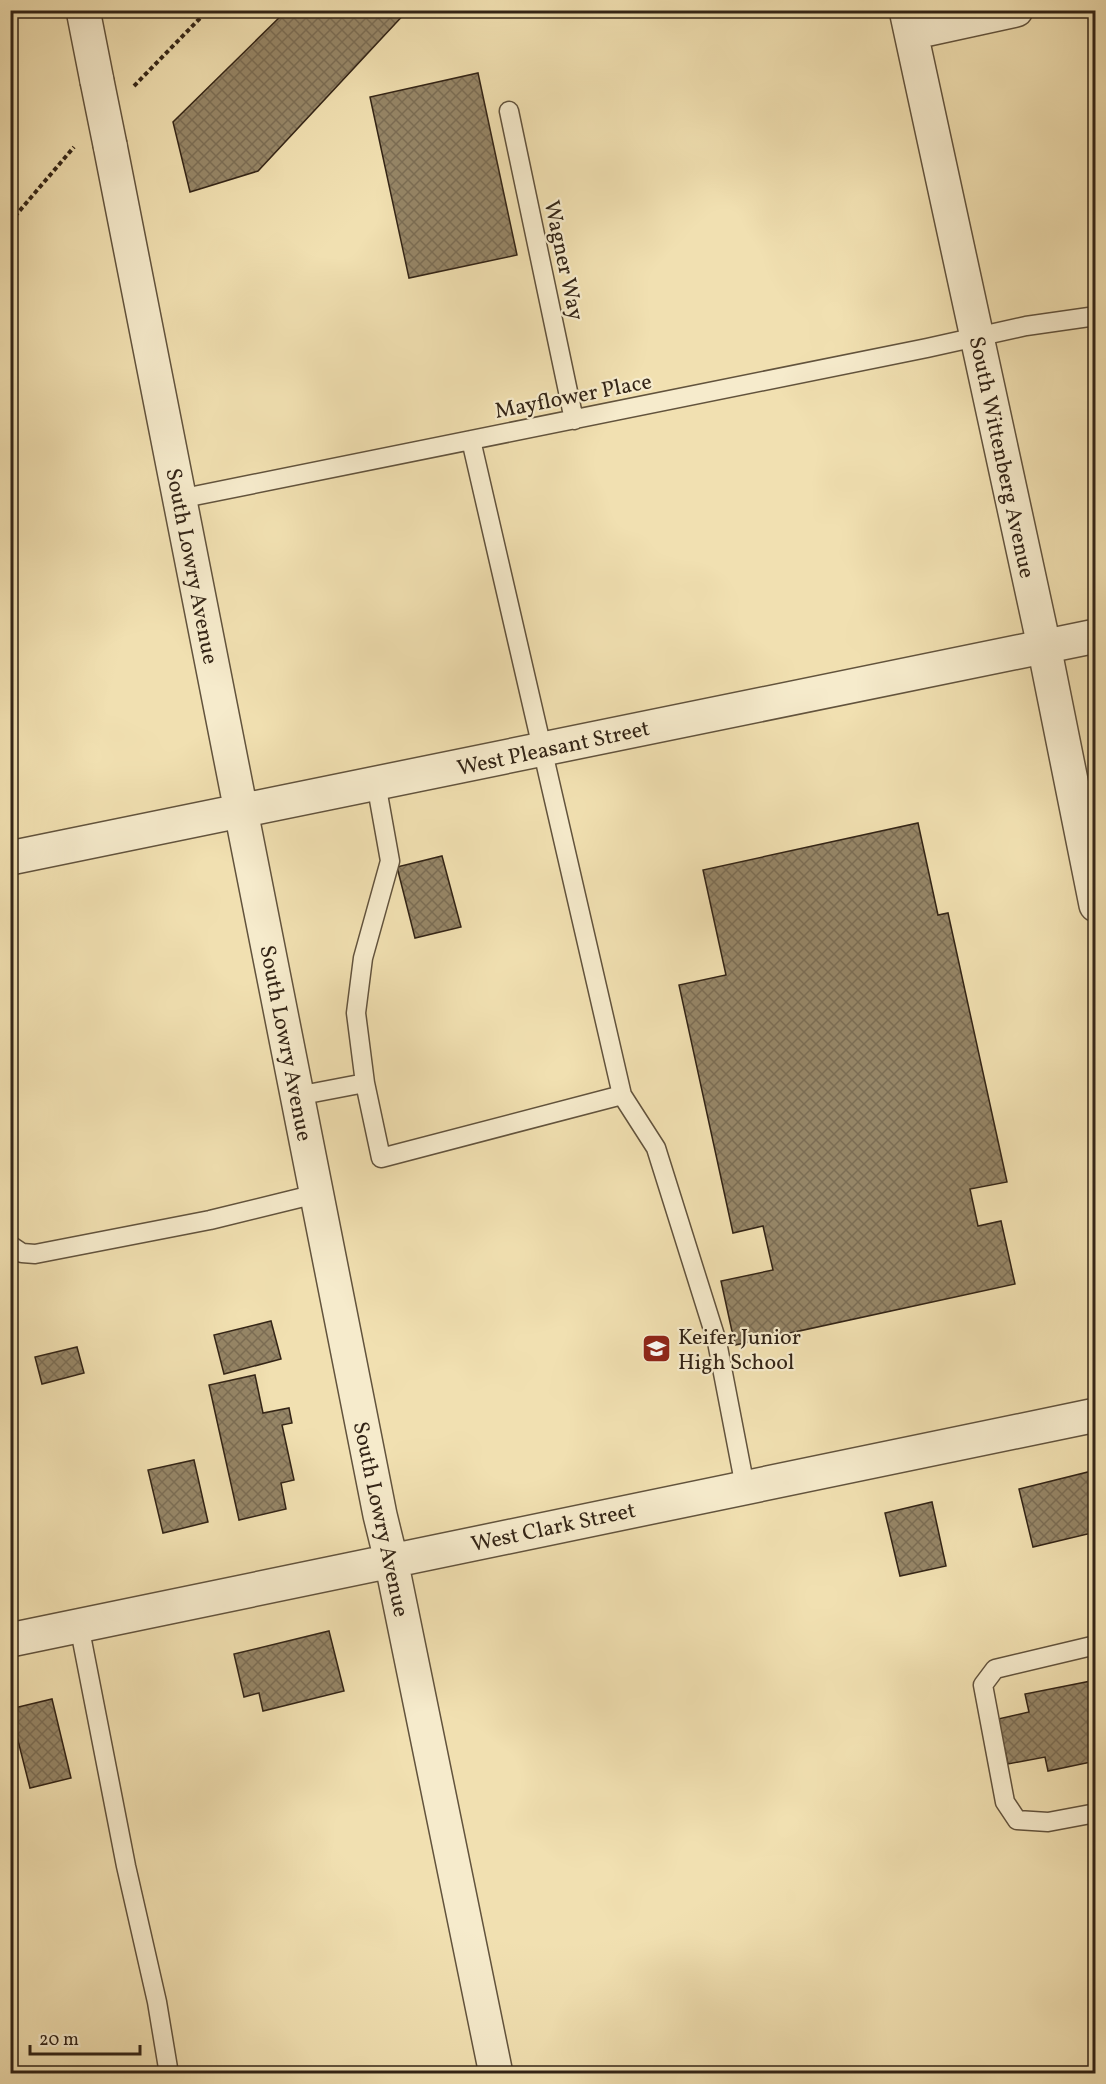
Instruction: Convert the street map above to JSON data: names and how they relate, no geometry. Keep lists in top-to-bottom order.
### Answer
{
  "streets": {
    "street": [
      "South Wittenberg Avenue",
      "South Lowry Avenue",
      "West Pleasant Street",
      "West Clark Street"
    ],
    "lane": ["Wagner Way", "Mayflower Place"]
  },
  "crossings": [
    ["Wagner Way", "Mayflower Place"],
    ["Mayflower Place", "South Wittenberg Avenue"],
    ["Mayflower Place", "South Lowry Avenue"],
    ["South Wittenberg Avenue", "West Pleasant Street"],
    ["South Lowry Avenue", "West Pleasant Street"],
    ["South Lowry Avenue", "West Clark Street"]
  ],
  "places": {
    "school or university": ["Keifer Junior High School"]
  },
  "scale_bar": "20 m"
}
